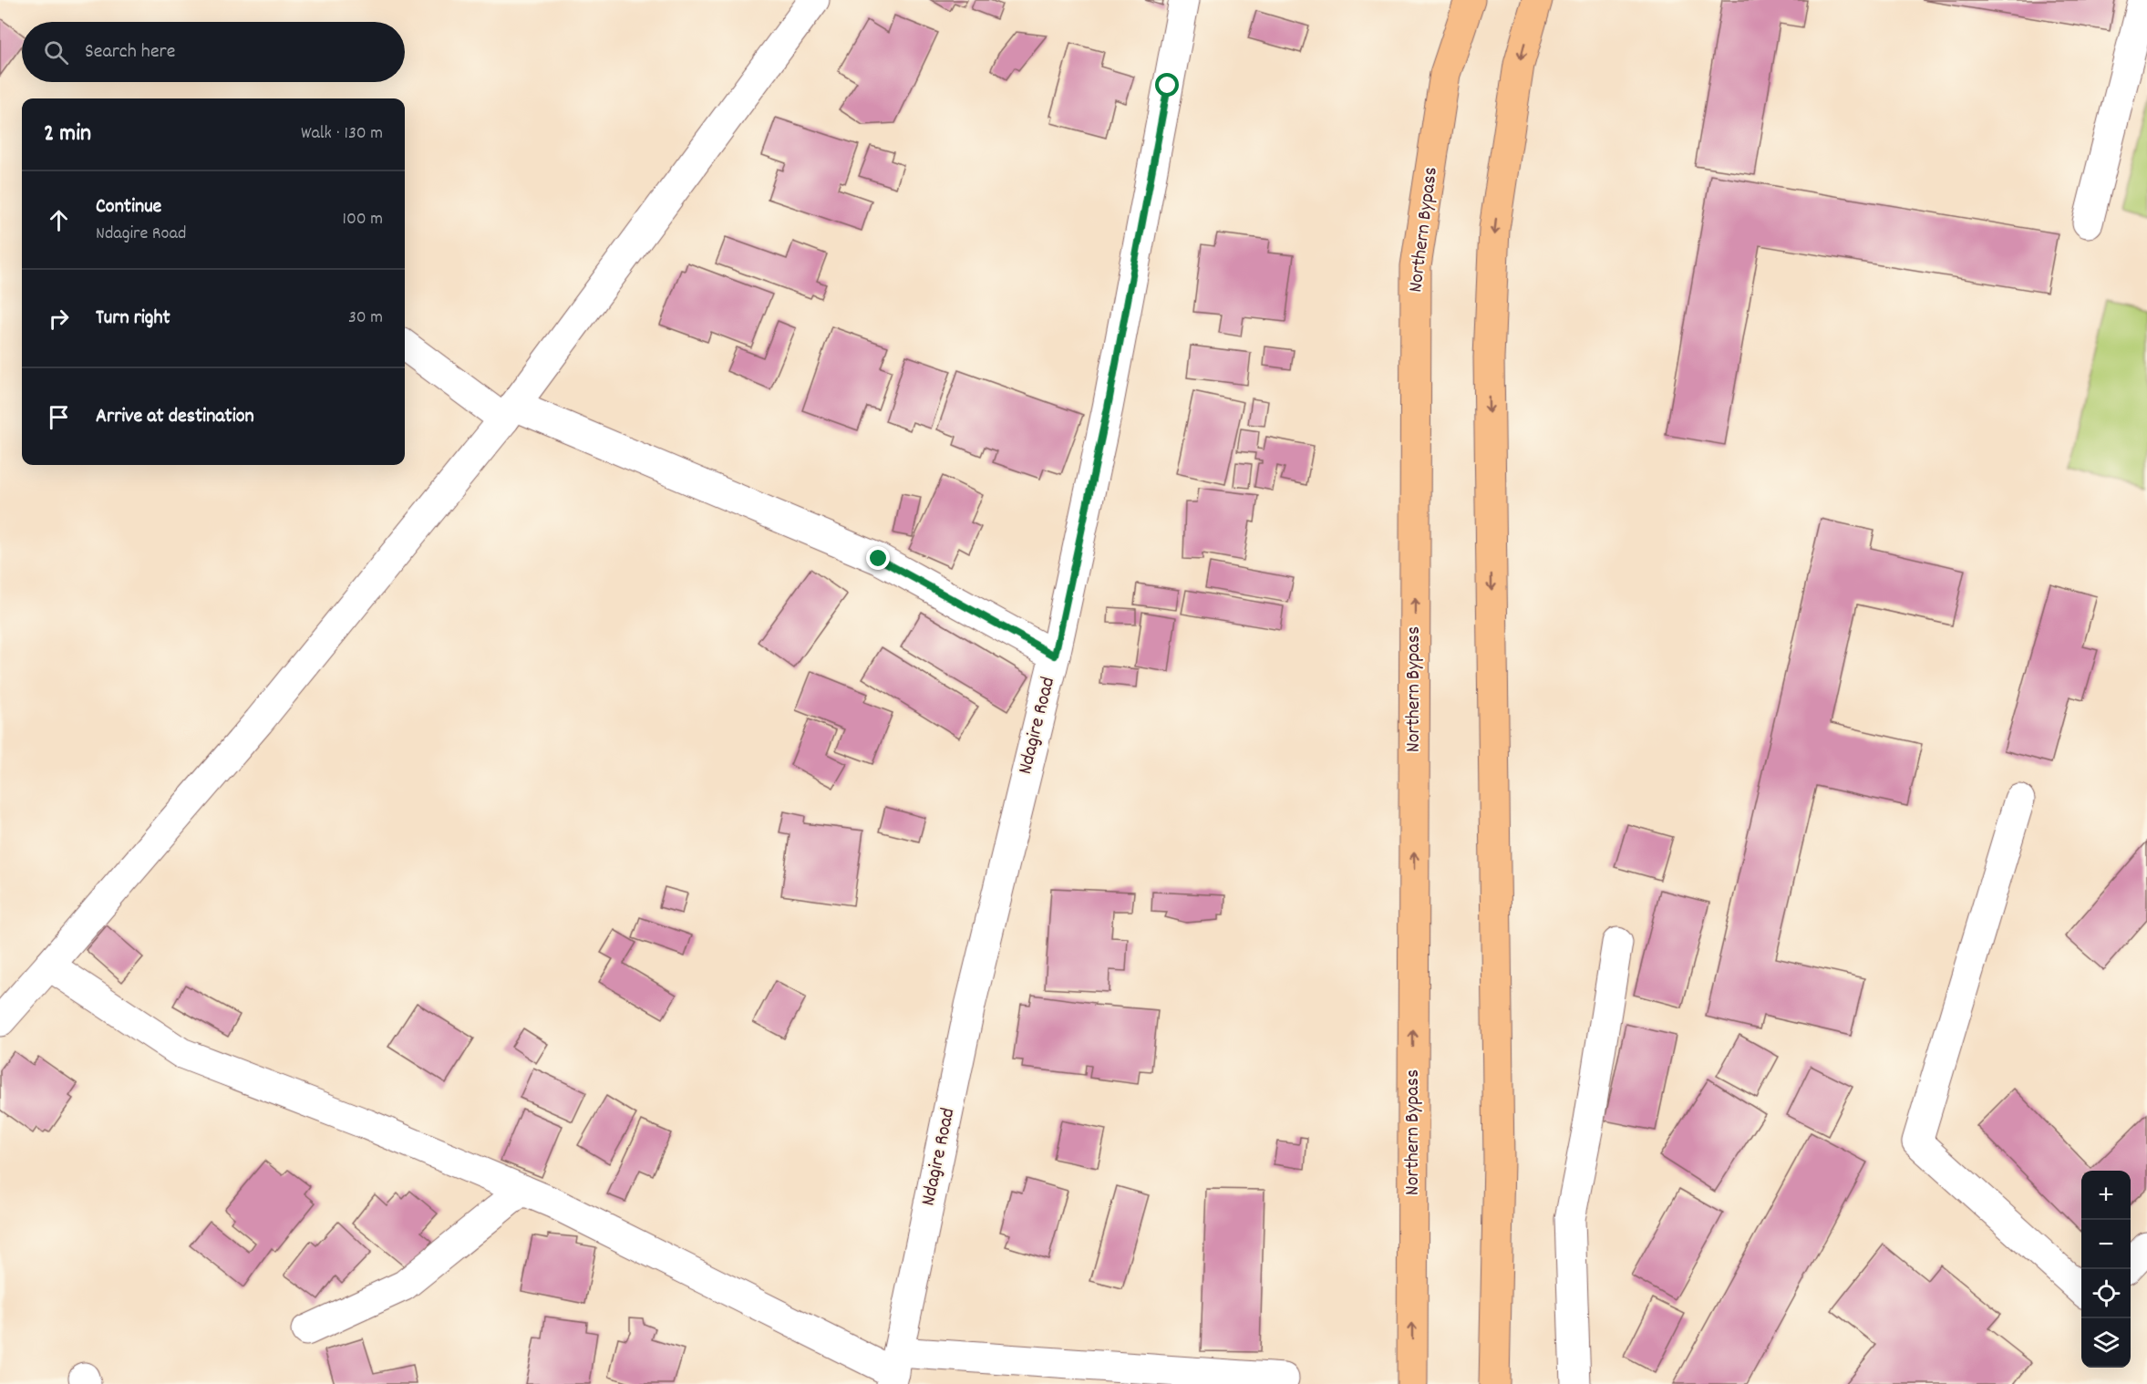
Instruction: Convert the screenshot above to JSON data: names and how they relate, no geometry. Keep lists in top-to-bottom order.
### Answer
{
  "streets": {
    "highway": ["Northern Bypass"],
    "street": ["Ndagire Road"]
  },
  "page": {
    "search": "Search here",
    "heading": ["2 min", "Walk · 130 m"],
    "list": [
      ["Continue", "Ndagire Road", "100 m"],
      ["Turn right", "30 m"],
      "Arrive at destination"
    ],
    "map_buttons": ["+", "−"]
  }
}
